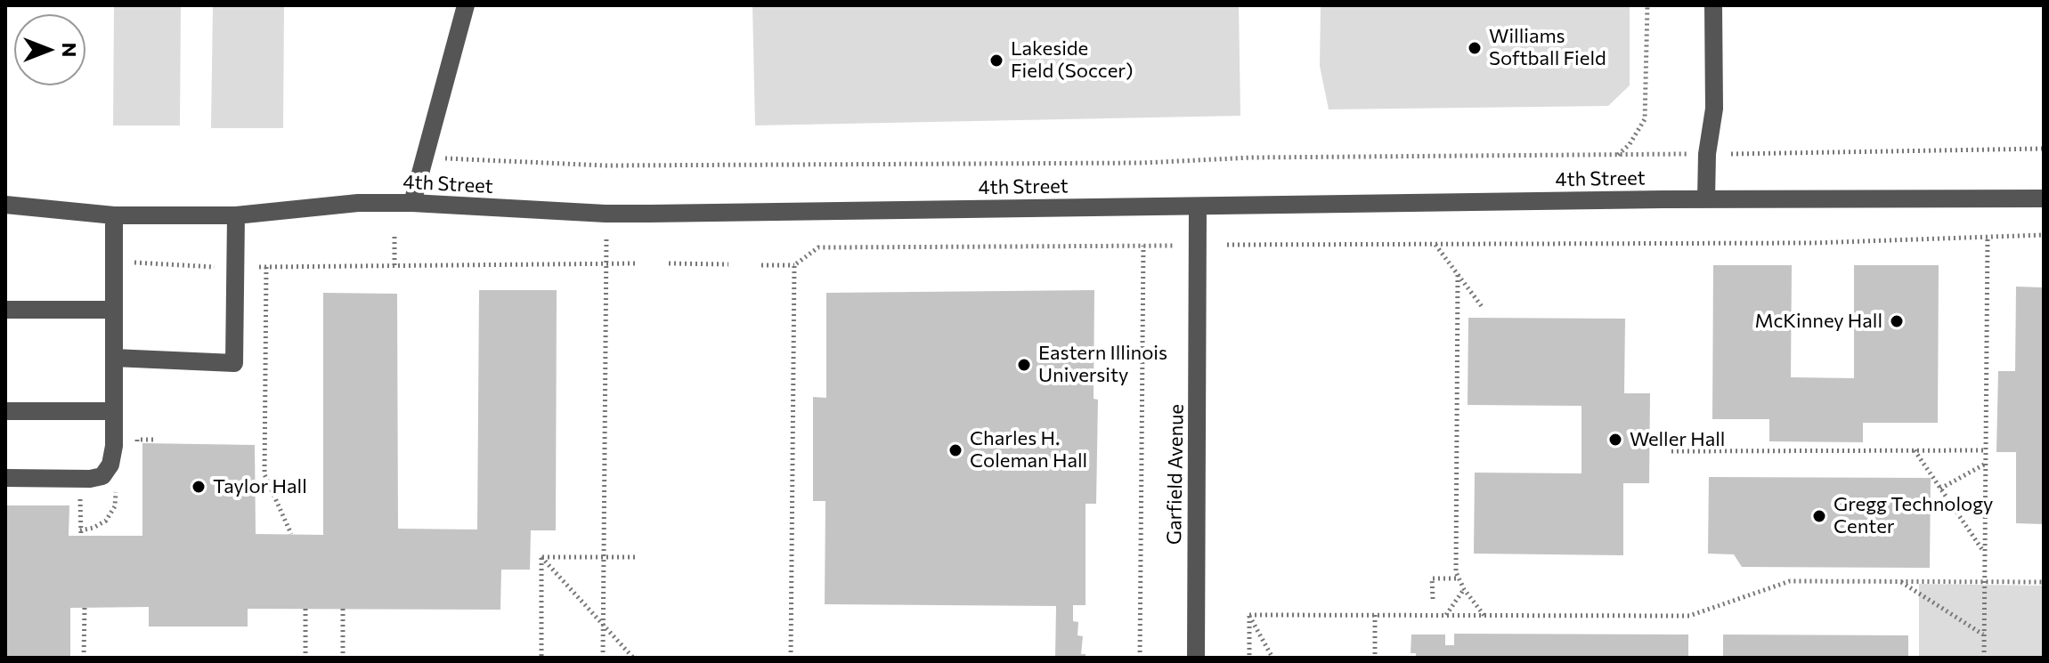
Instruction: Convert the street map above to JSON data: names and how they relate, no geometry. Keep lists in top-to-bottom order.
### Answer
{
  "streets": {
    "street": ["4th Street", "Garfield Avenue"]
  },
  "crossings": [
    ["4th Street", "Garfield Avenue"]
  ],
  "places": [
    "Williams Softball Field",
    "Lakeside Field (Soccer)",
    "McKinney Hall",
    "Eastern Illinois University",
    "Weller Hall",
    "Charles H. Coleman Hall",
    "Taylor Hall",
    "Gregg Technology Center"
  ],
  "north": "right"
}
